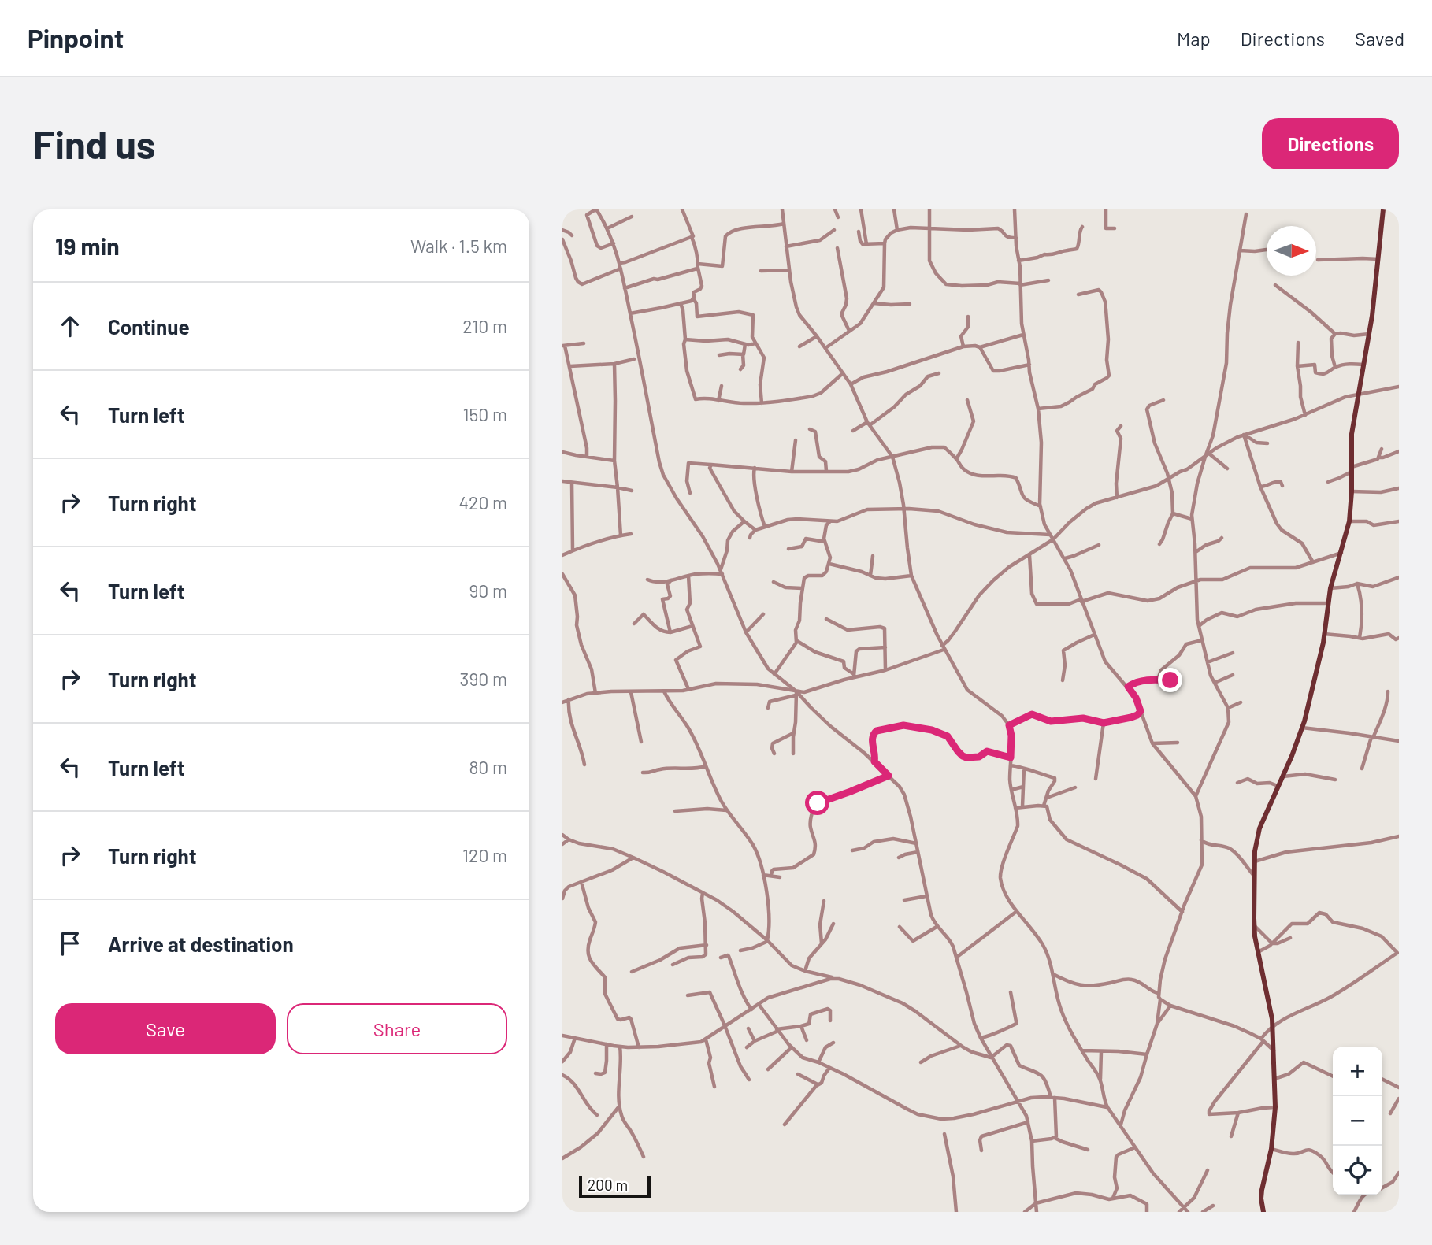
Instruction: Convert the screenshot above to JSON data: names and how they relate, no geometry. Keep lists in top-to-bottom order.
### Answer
{
  "scale_bar": "200 m",
  "north": "right",
  "page": {
    "header": "Pinpoint",
    "nav": ["Map", "Directions", "Saved"],
    "buttons": [
      "Directions",
      ["Save", "Share"]
    ],
    "title": "Find us",
    "heading": ["19 min", "Walk · 1.5 km"],
    "list": [
      ["Continue", "210 m"],
      ["Turn left", "150 m"],
      ["Turn right", "420 m"],
      ["Turn left", "90 m"],
      ["Turn right", "390 m"],
      ["Turn left", "80 m"],
      ["Turn right", "120 m"],
      "Arrive at destination"
    ],
    "map_buttons": ["+", "−"],
    "scale": "200 m"
  }
}
